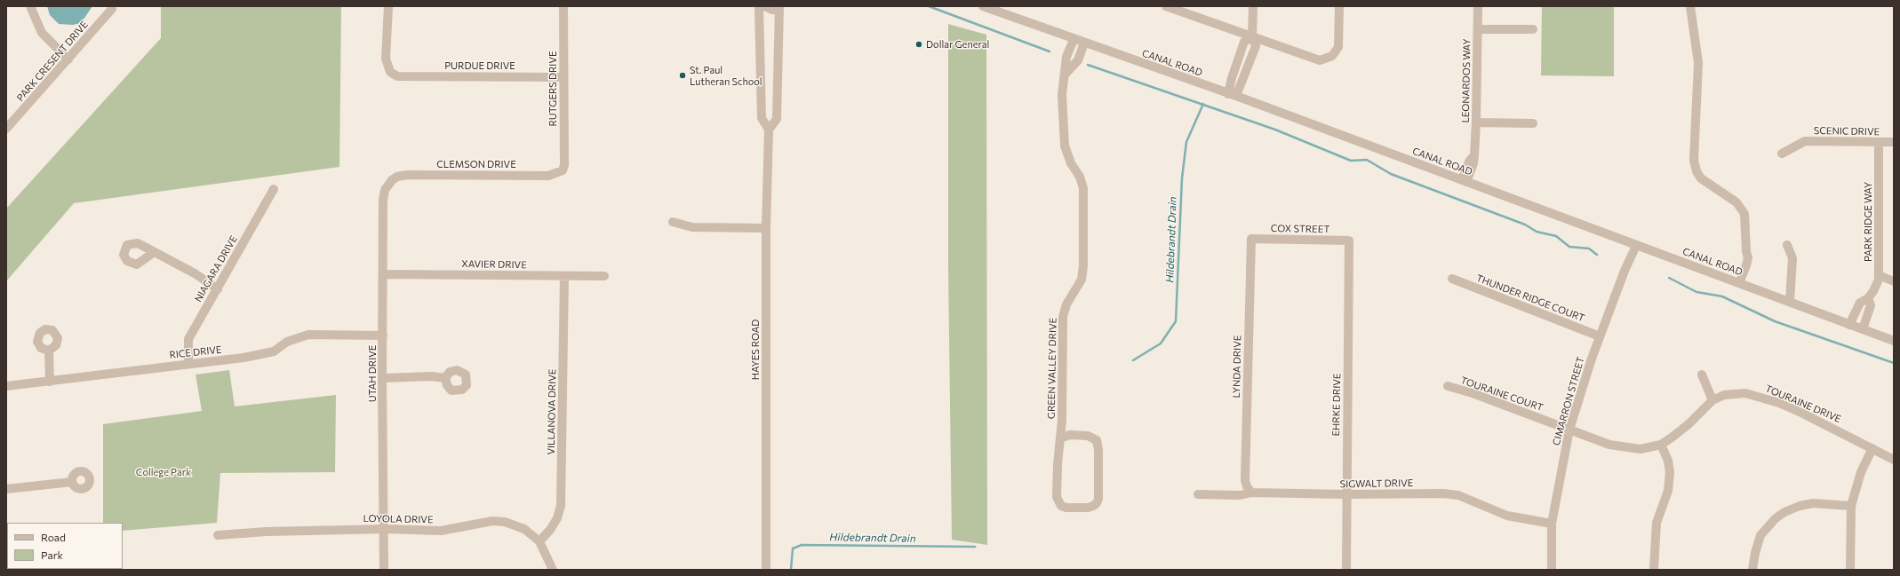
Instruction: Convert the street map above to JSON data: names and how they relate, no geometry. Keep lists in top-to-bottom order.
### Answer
{
  "streets": {
    "street": [
      "PARK CRESENT DRIVE",
      "CANAL ROAD",
      "PURDUE DRIVE",
      "LEONARDOS WAY",
      "RUTGERS DRIVE",
      "SCENIC DRIVE",
      "CLEMSON DRIVE",
      "PARK RIDGE WAY",
      "COX STREET",
      "XAVIER DRIVE",
      "NIAGARA DRIVE",
      "THUNDER RIDGE COURT",
      "HAYES ROAD",
      "RICE DRIVE",
      "LYNDA DRIVE",
      "GREEN VALLEY DRIVE",
      "UTAH DRIVE",
      "TOURAINE COURT",
      "CIMARRON STREET",
      "TOURAINE DRIVE",
      "EHRKE DRIVE",
      "VILLANOVA DRIVE",
      "SIGWALT DRIVE",
      "LOYOLA DRIVE"
    ]
  },
  "crossings": [
    ["CANAL ROAD", "LEONARDOS WAY"],
    ["CANAL ROAD", "PARK RIDGE WAY"],
    ["CANAL ROAD", "GREEN VALLEY DRIVE"],
    ["CANAL ROAD", "CIMARRON STREET"],
    ["PURDUE DRIVE", "RUTGERS DRIVE"],
    ["RUTGERS DRIVE", "CLEMSON DRIVE"],
    ["SCENIC DRIVE", "PARK RIDGE WAY"],
    ["CLEMSON DRIVE", "UTAH DRIVE"],
    ["COX STREET", "LYNDA DRIVE"],
    ["COX STREET", "EHRKE DRIVE"],
    ["XAVIER DRIVE", "UTAH DRIVE"],
    ["XAVIER DRIVE", "VILLANOVA DRIVE"],
    ["NIAGARA DRIVE", "RICE DRIVE"],
    ["THUNDER RIDGE COURT", "CIMARRON STREET"],
    ["RICE DRIVE", "UTAH DRIVE"],
    ["LYNDA DRIVE", "SIGWALT DRIVE"],
    ["UTAH DRIVE", "LOYOLA DRIVE"],
    ["TOURAINE COURT", "CIMARRON STREET"],
    ["TOURAINE COURT", "TOURAINE DRIVE"],
    ["CIMARRON STREET", "TOURAINE DRIVE"],
    ["CIMARRON STREET", "SIGWALT DRIVE"],
    ["EHRKE DRIVE", "SIGWALT DRIVE"],
    ["VILLANOVA DRIVE", "LOYOLA DRIVE"]
  ],
  "water": ["Hildebrandt Drain"],
  "parks": ["College Park"],
  "places": ["Dollar General", "St. Paul Lutheran School"],
  "legend": ["Road", "Park"]
}
